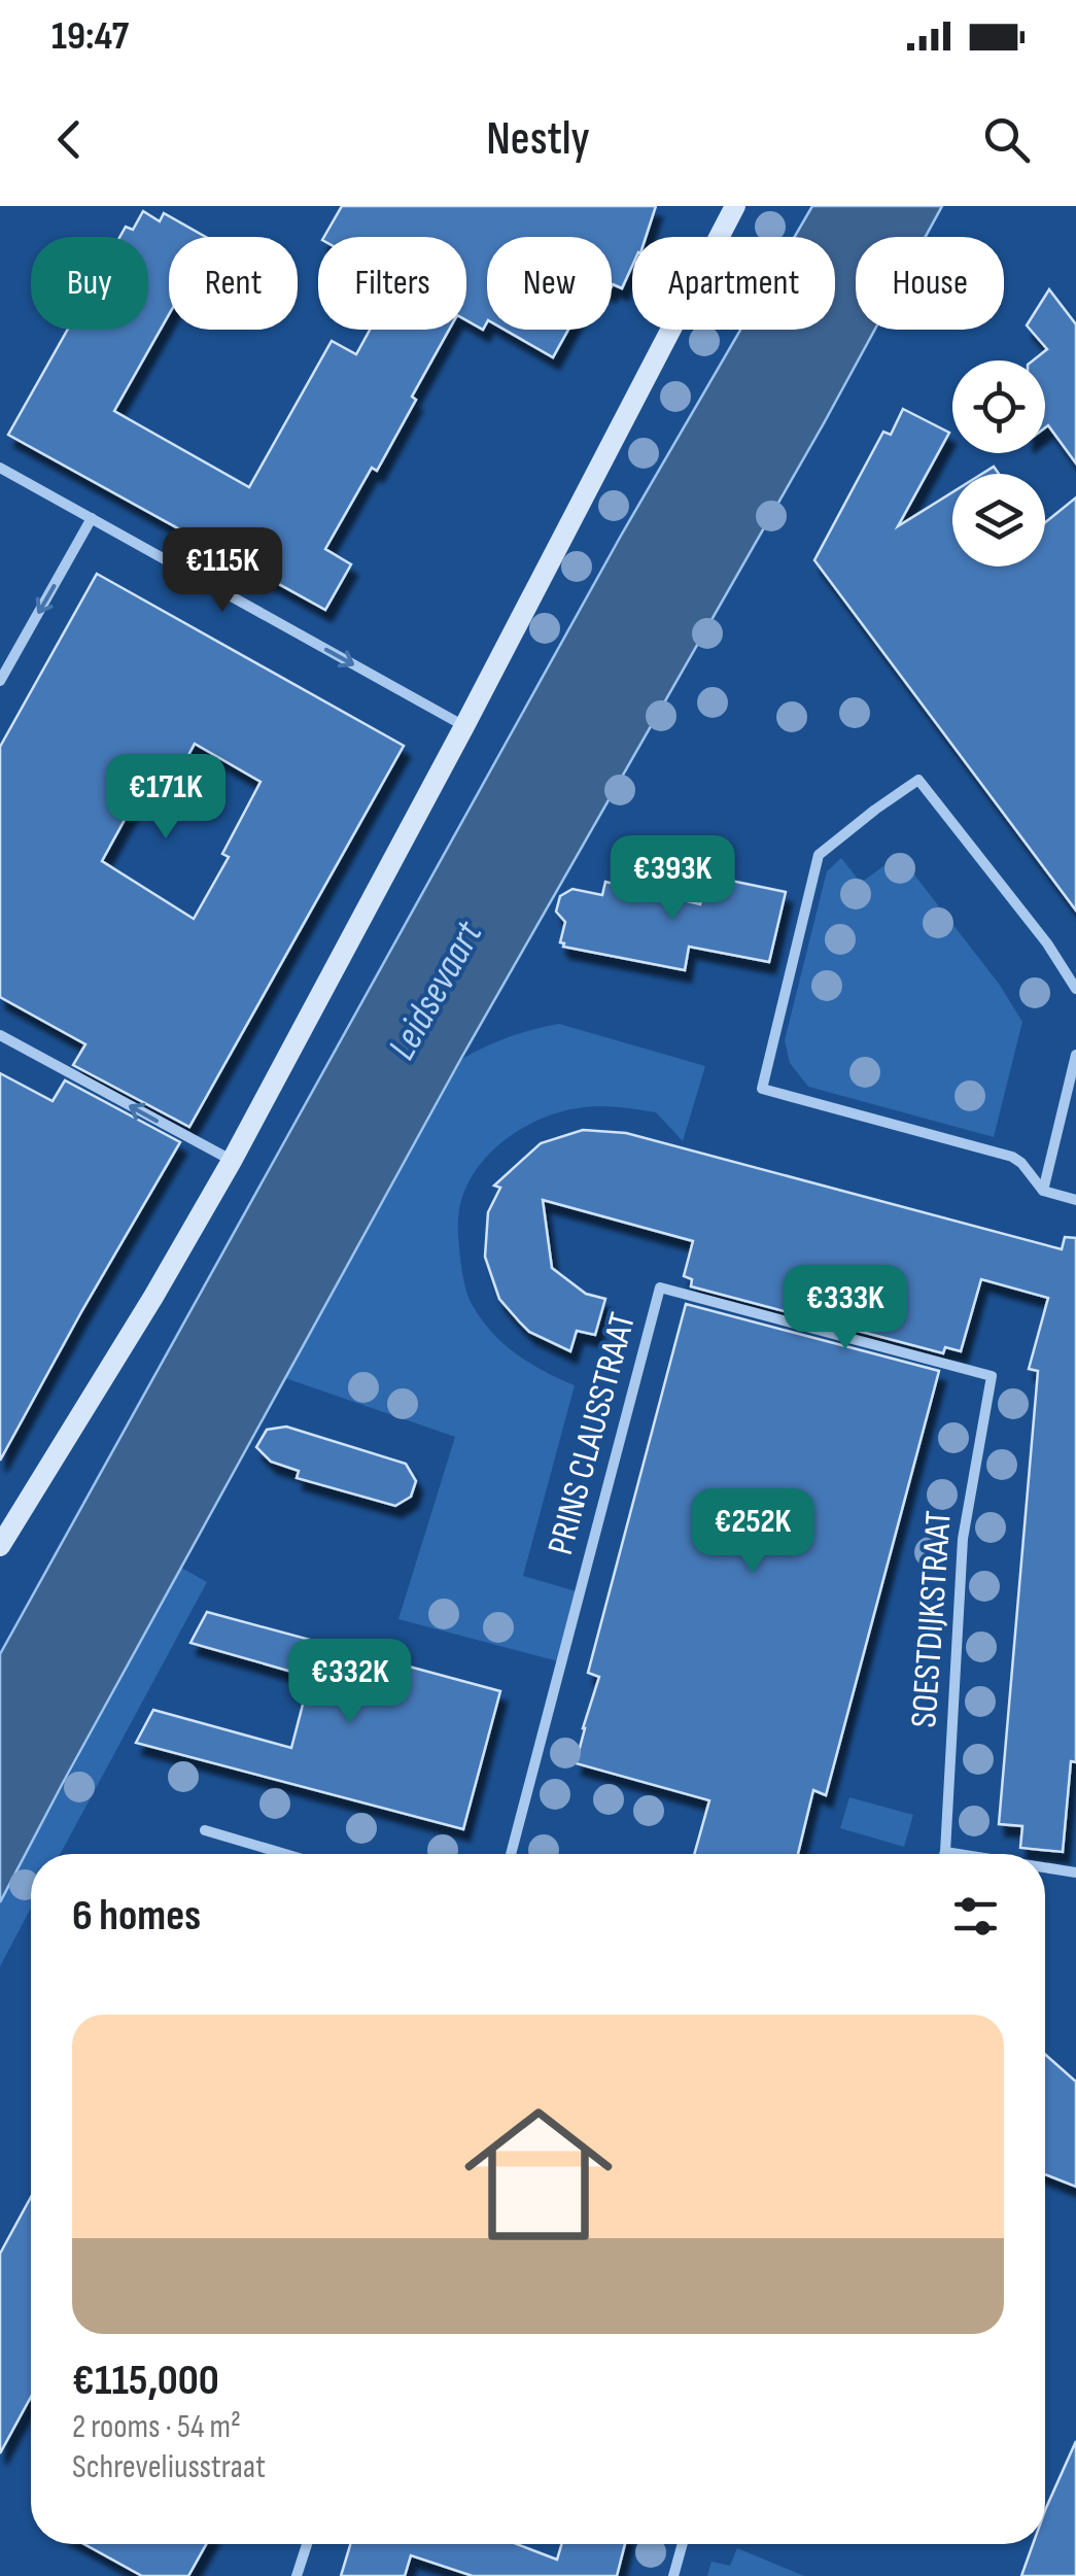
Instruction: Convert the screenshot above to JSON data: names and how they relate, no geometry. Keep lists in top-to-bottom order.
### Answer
{
  "streets": {
    "street": ["PRINS CLAUSSTRAAT", "SOESTDIJKSTRAAT"]
  },
  "crossings": [
    ["PRINS CLAUSSTRAAT", "SOESTDIJKSTRAAT"]
  ],
  "water": ["Leidsevaart"],
  "page": {
    "status": "19:47",
    "header": "Nestly",
    "chip": [
      "Buy",
      "Rent",
      "Filters",
      "New",
      "Apartment",
      "House"
    ],
    "price": [
      "€115K",
      "€171K",
      "€393K",
      "€333K",
      "€252K",
      "€332K"
    ],
    "heading": "6 homes",
    "list": [
      {
        "name": "€115,000",
        "note": "2 rooms · 54 m² · Schreveliusstraat"
      }
    ]
  }
}
